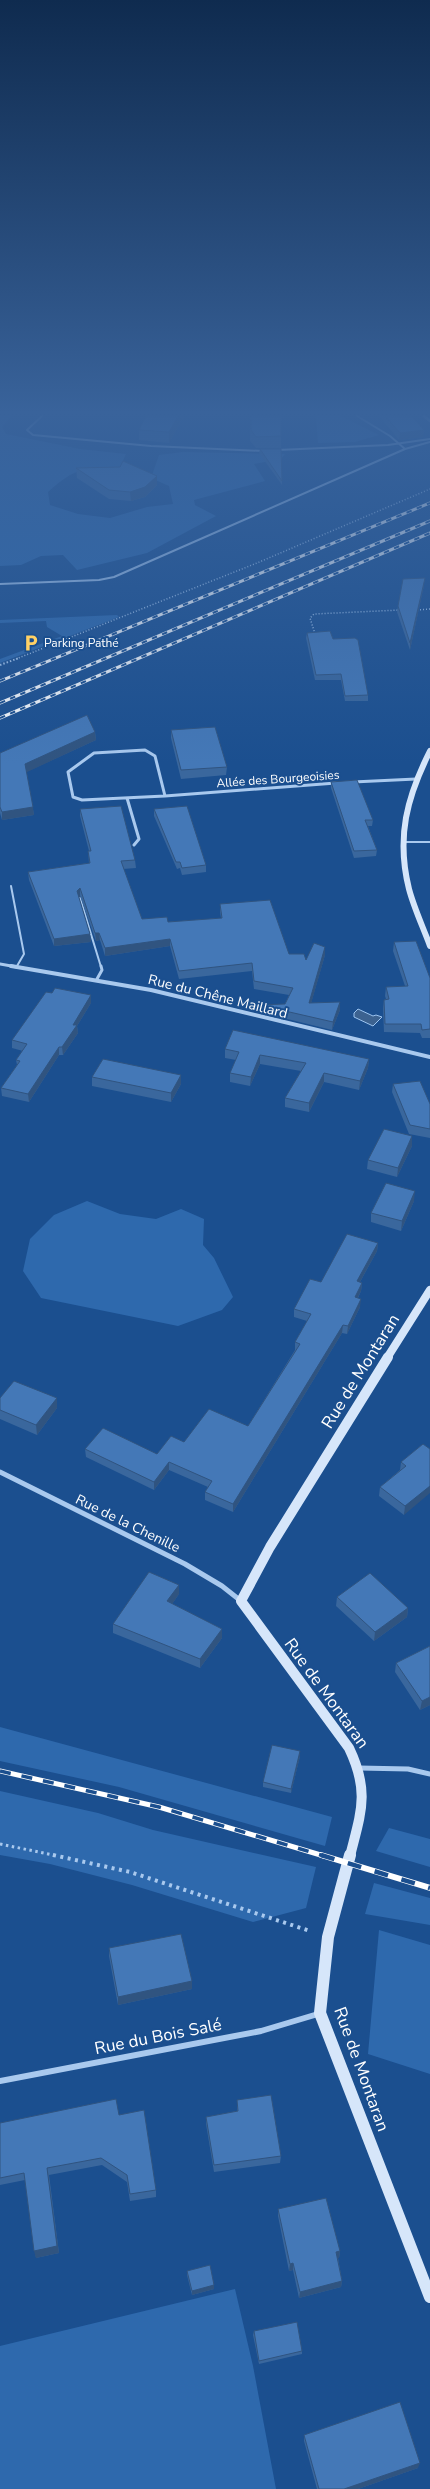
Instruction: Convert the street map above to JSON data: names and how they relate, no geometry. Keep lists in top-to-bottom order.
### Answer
{
  "streets": {
    "street": [
      "Allée des Bourgeoisies",
      "Rue du Chêne Maillard",
      "Rue de Montaran",
      "Rue de la Chenille",
      "Rue du Bois Salé"
    ]
  },
  "crossings": [
    ["Rue de Montaran", "Rue de la Chenille"],
    ["Rue de Montaran", "Rue du Bois Salé"]
  ],
  "places": {
    "parking": ["Parking Pathé"]
  }
}
